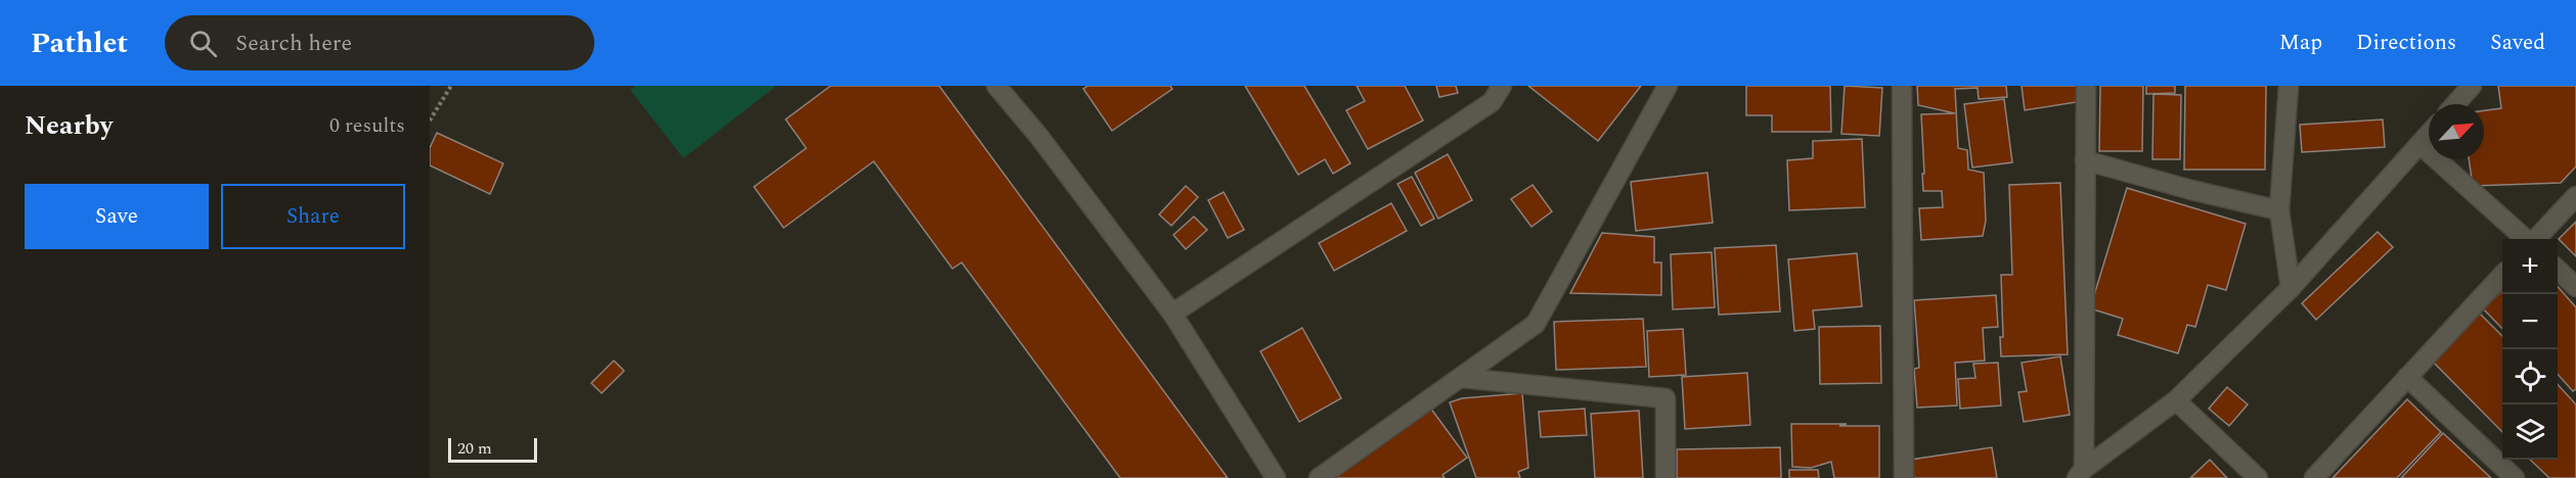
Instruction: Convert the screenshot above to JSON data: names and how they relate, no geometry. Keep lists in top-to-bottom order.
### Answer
{
  "scale_bar": "20 m",
  "north": "top right",
  "page": {
    "header": "Pathlet",
    "search": "Search here",
    "nav": ["Map", "Directions", "Saved"],
    "heading": ["Nearby", "0 results"],
    "buttons": ["Save", "Share"],
    "map_buttons": ["+", "−"],
    "scale": "20 m"
  }
}
